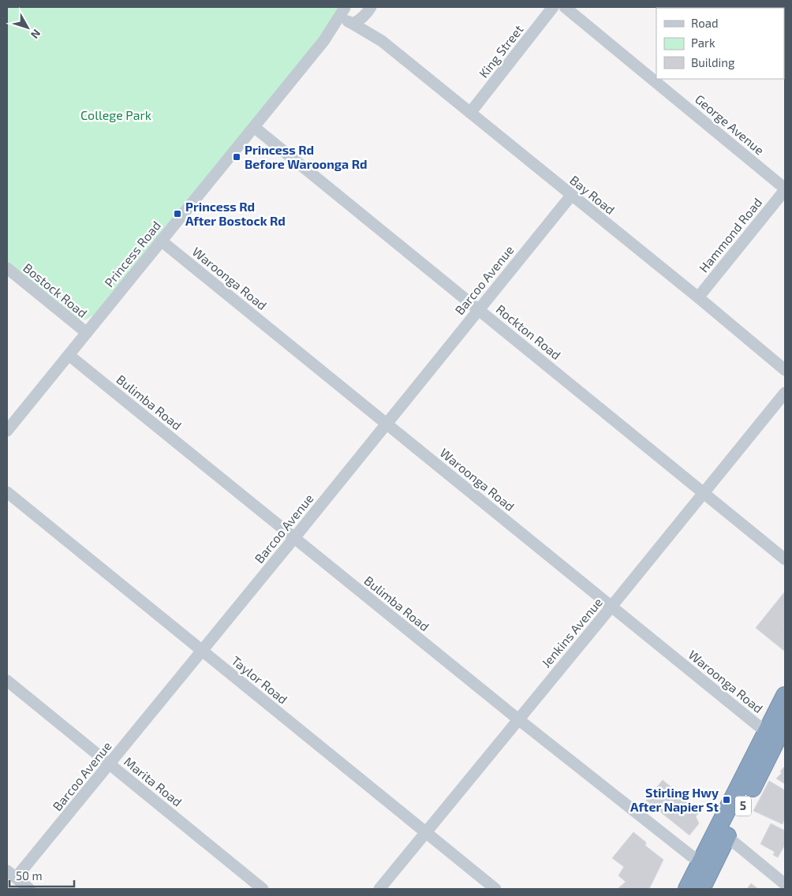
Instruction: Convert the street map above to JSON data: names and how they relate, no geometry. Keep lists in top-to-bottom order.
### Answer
{
  "streets": {
    "highway": ["5"],
    "street": [
      "King Street",
      "George Avenue",
      "Bay Road",
      "Hammond Road",
      "Princess Road",
      "Waroonga Road",
      "Barcoo Avenue",
      "Bostock Road",
      "Rockton Road",
      "Bulimba Road",
      "Jenkins Avenue",
      "Taylor Road",
      "Marita Road"
    ]
  },
  "crossings": [
    ["King Street", "Bay Road"],
    ["George Avenue", "Hammond Road"],
    ["Bay Road", "Hammond Road"],
    ["Bay Road", "Princess Road"],
    ["Bay Road", "Barcoo Avenue"],
    ["Princess Road", "Waroonga Road"],
    ["Princess Road", "Bostock Road"],
    ["Princess Road", "Rockton Road"],
    ["Princess Road", "Bulimba Road"],
    ["Waroonga Road", "Barcoo Avenue"],
    ["Waroonga Road", "Jenkins Avenue"],
    ["Waroonga Road", "5"],
    ["Barcoo Avenue", "Rockton Road"],
    ["Barcoo Avenue", "Bulimba Road"],
    ["Barcoo Avenue", "Taylor Road"],
    ["Barcoo Avenue", "Marita Road"],
    ["Rockton Road", "Jenkins Avenue"],
    ["Bulimba Road", "Jenkins Avenue"],
    ["Bulimba Road", "5"],
    ["Jenkins Avenue", "Taylor Road"]
  ],
  "parks": ["College Park"],
  "places": {
    "transit": ["Princess Rd Before Waroonga Rd", "Princess Rd After Bostock Rd", "Stirling Hwy After Napier St"]
  },
  "legend": ["Road", "Park", "Building"],
  "scale_bar": "50 m",
  "north": "bottom right"
}
